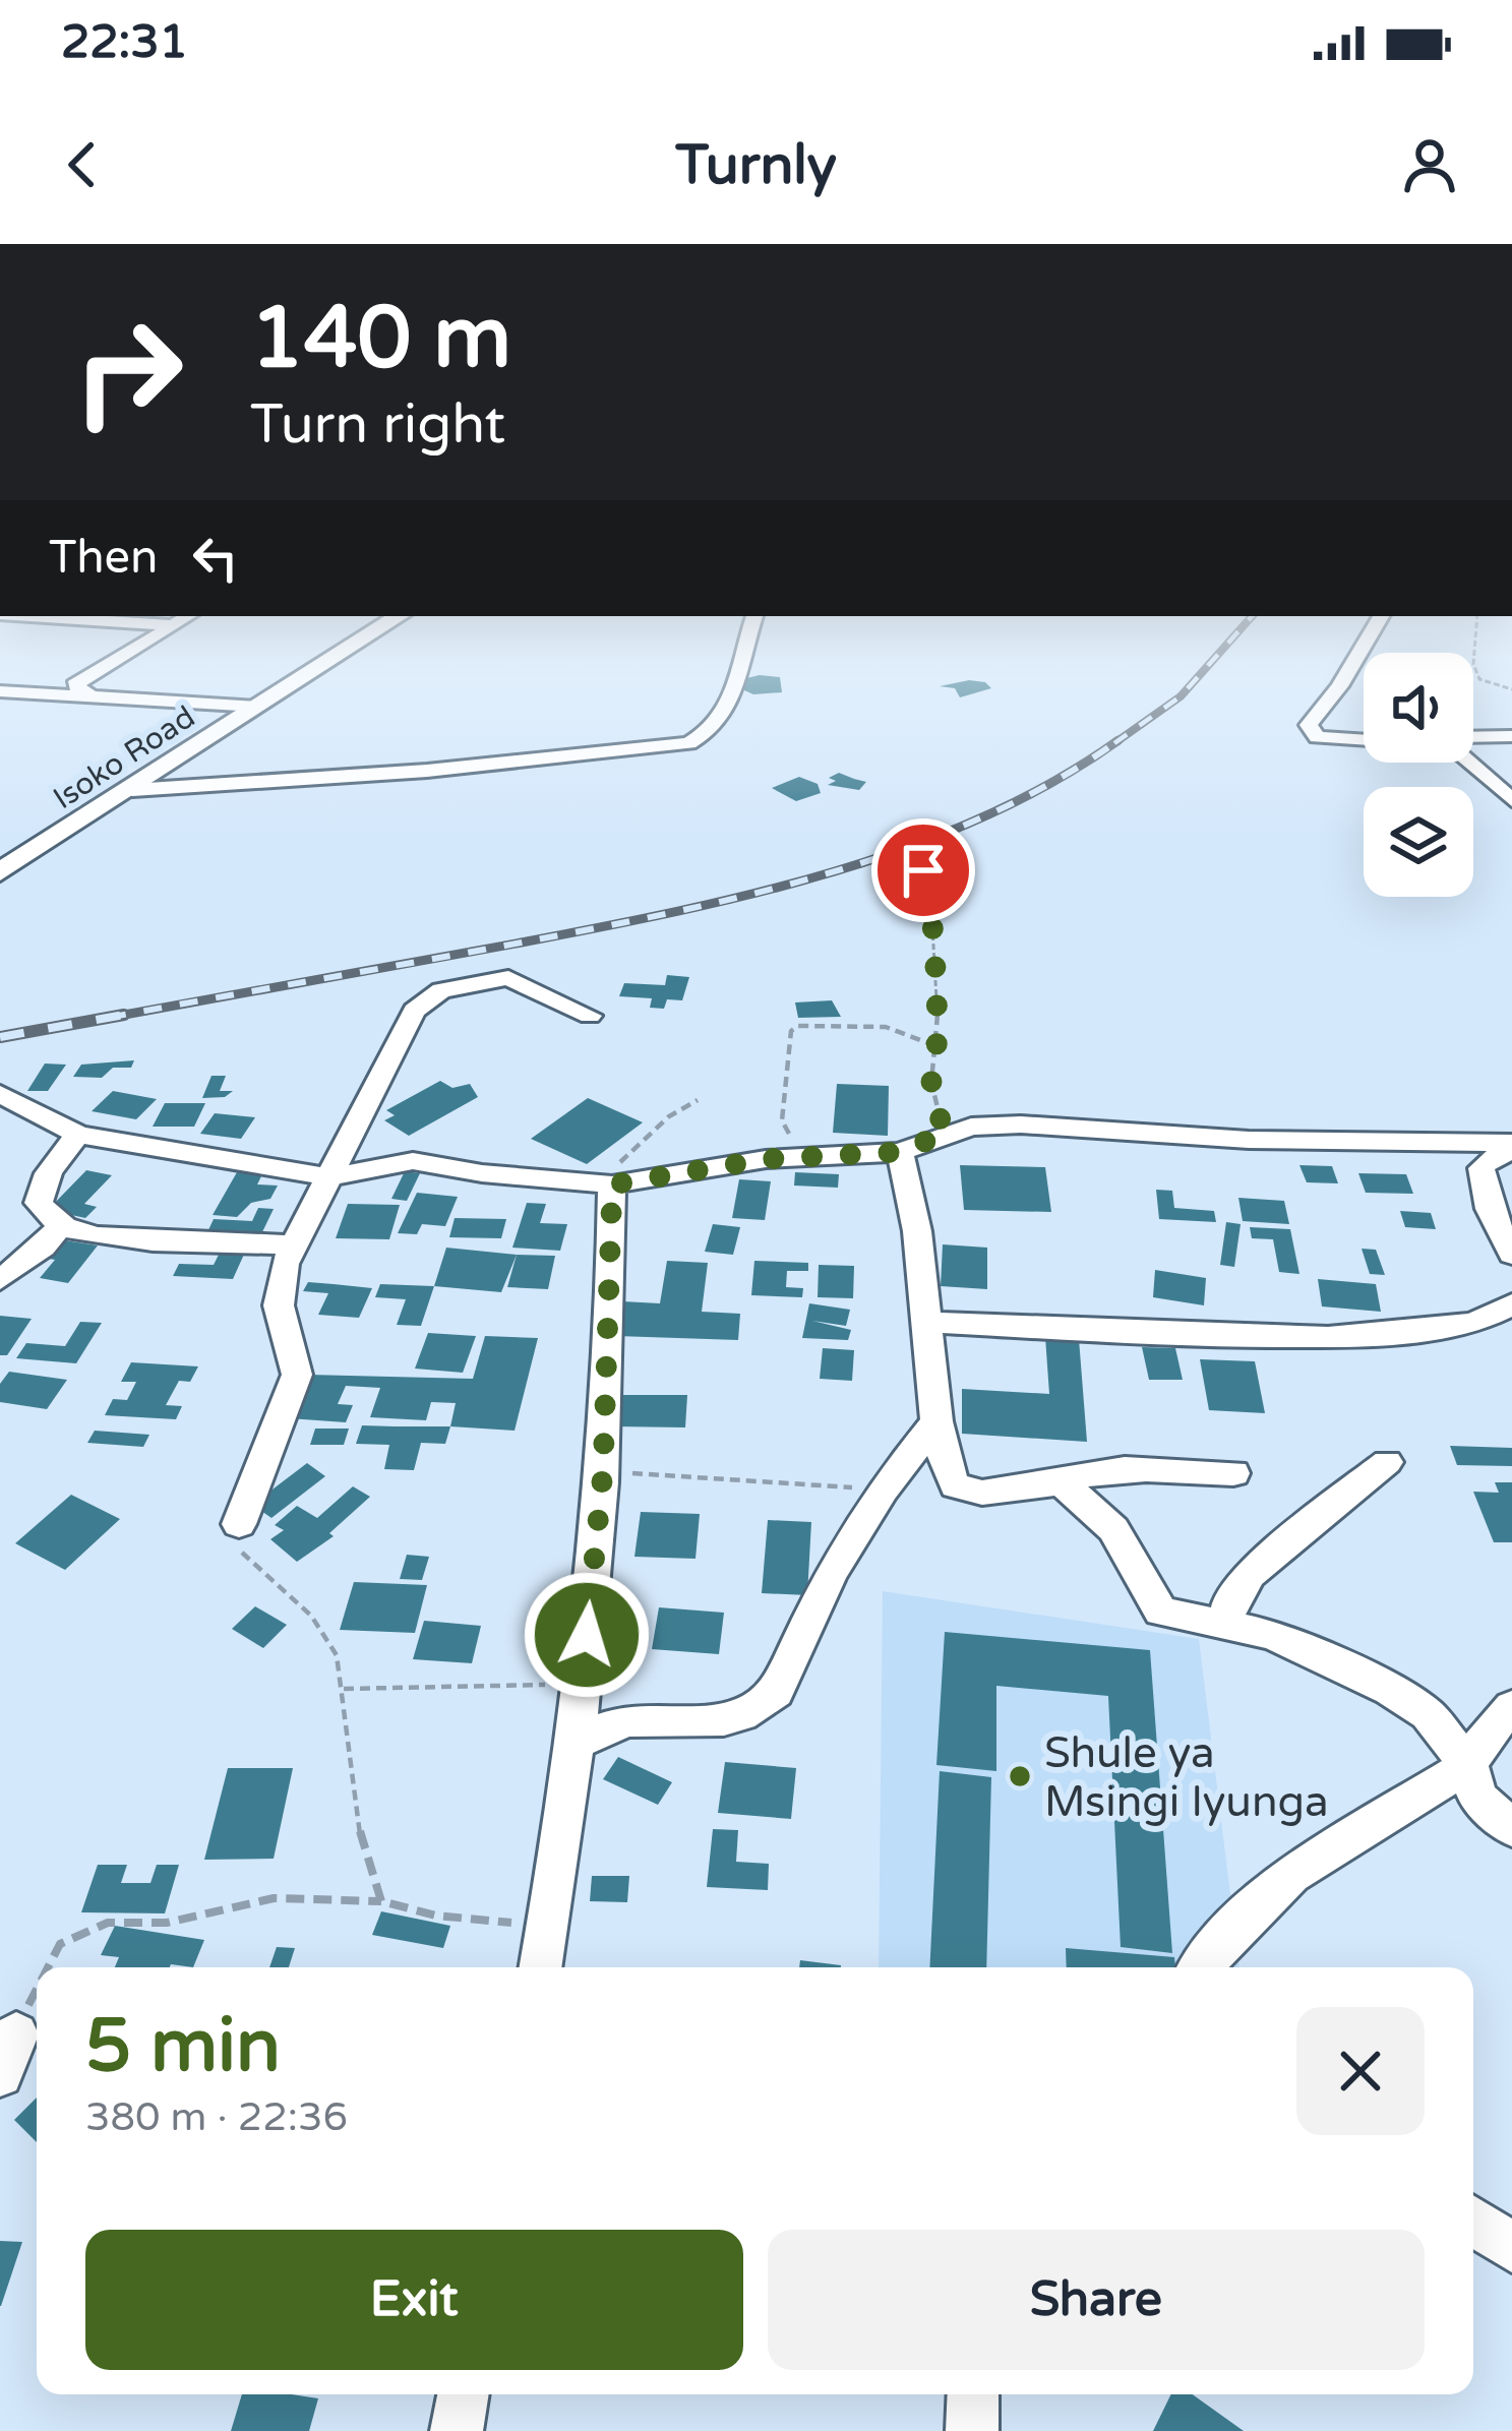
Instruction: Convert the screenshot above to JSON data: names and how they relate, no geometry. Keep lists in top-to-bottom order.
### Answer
{
  "streets": {
    "street": ["Isoko Road"]
  },
  "places": ["Shule ya Msingi Iyunga"],
  "page": {
    "status": "22:31",
    "header": "Turnly",
    "turn": ["140 m", "Turn right"],
    "then": "Then",
    "heading": ["5 min", "380 m · 22:36"],
    "buttons": ["Exit", "Share"]
  }
}
